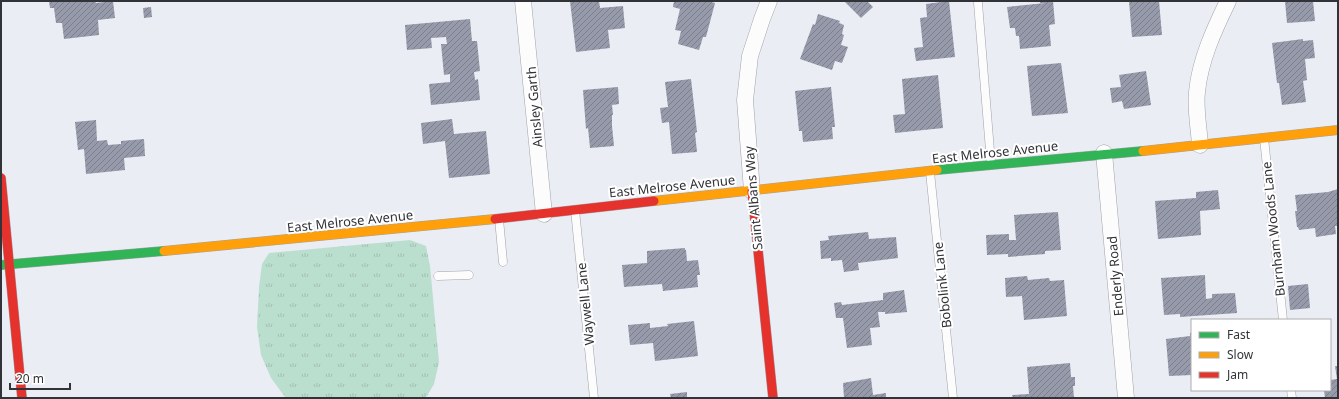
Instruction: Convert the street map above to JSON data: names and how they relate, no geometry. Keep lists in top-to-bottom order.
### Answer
{
  "streets": {
    "street": [
      "Ainsley Garth",
      "East Melrose Avenue",
      "Saint Albans Way",
      "Enderly Road"
    ],
    "lane": ["Burnham Woods Lane", "Bobolink Lane", "Waywell Lane"]
  },
  "crossings": [
    ["Ainsley Garth", "East Melrose Avenue"],
    ["East Melrose Avenue", "Saint Albans Way"],
    ["East Melrose Avenue", "Burnham Woods Lane"],
    ["East Melrose Avenue", "Enderly Road"],
    ["East Melrose Avenue", "Bobolink Lane"],
    ["East Melrose Avenue", "Waywell Lane"]
  ],
  "legend": ["Fast", "Slow", "Jam"],
  "scale_bar": "20 m"
}
